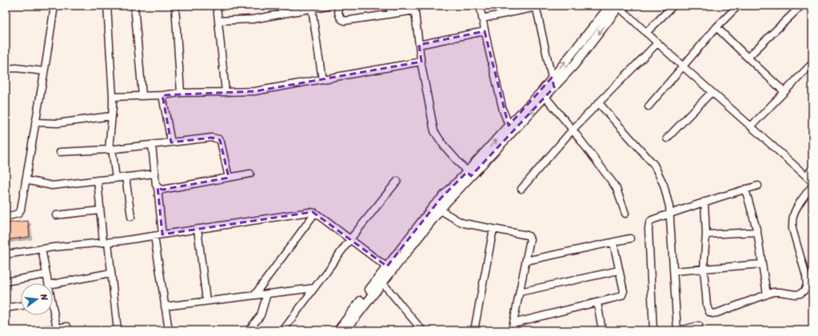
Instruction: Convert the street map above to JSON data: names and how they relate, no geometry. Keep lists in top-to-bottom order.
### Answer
{
  "north": "right"
}
